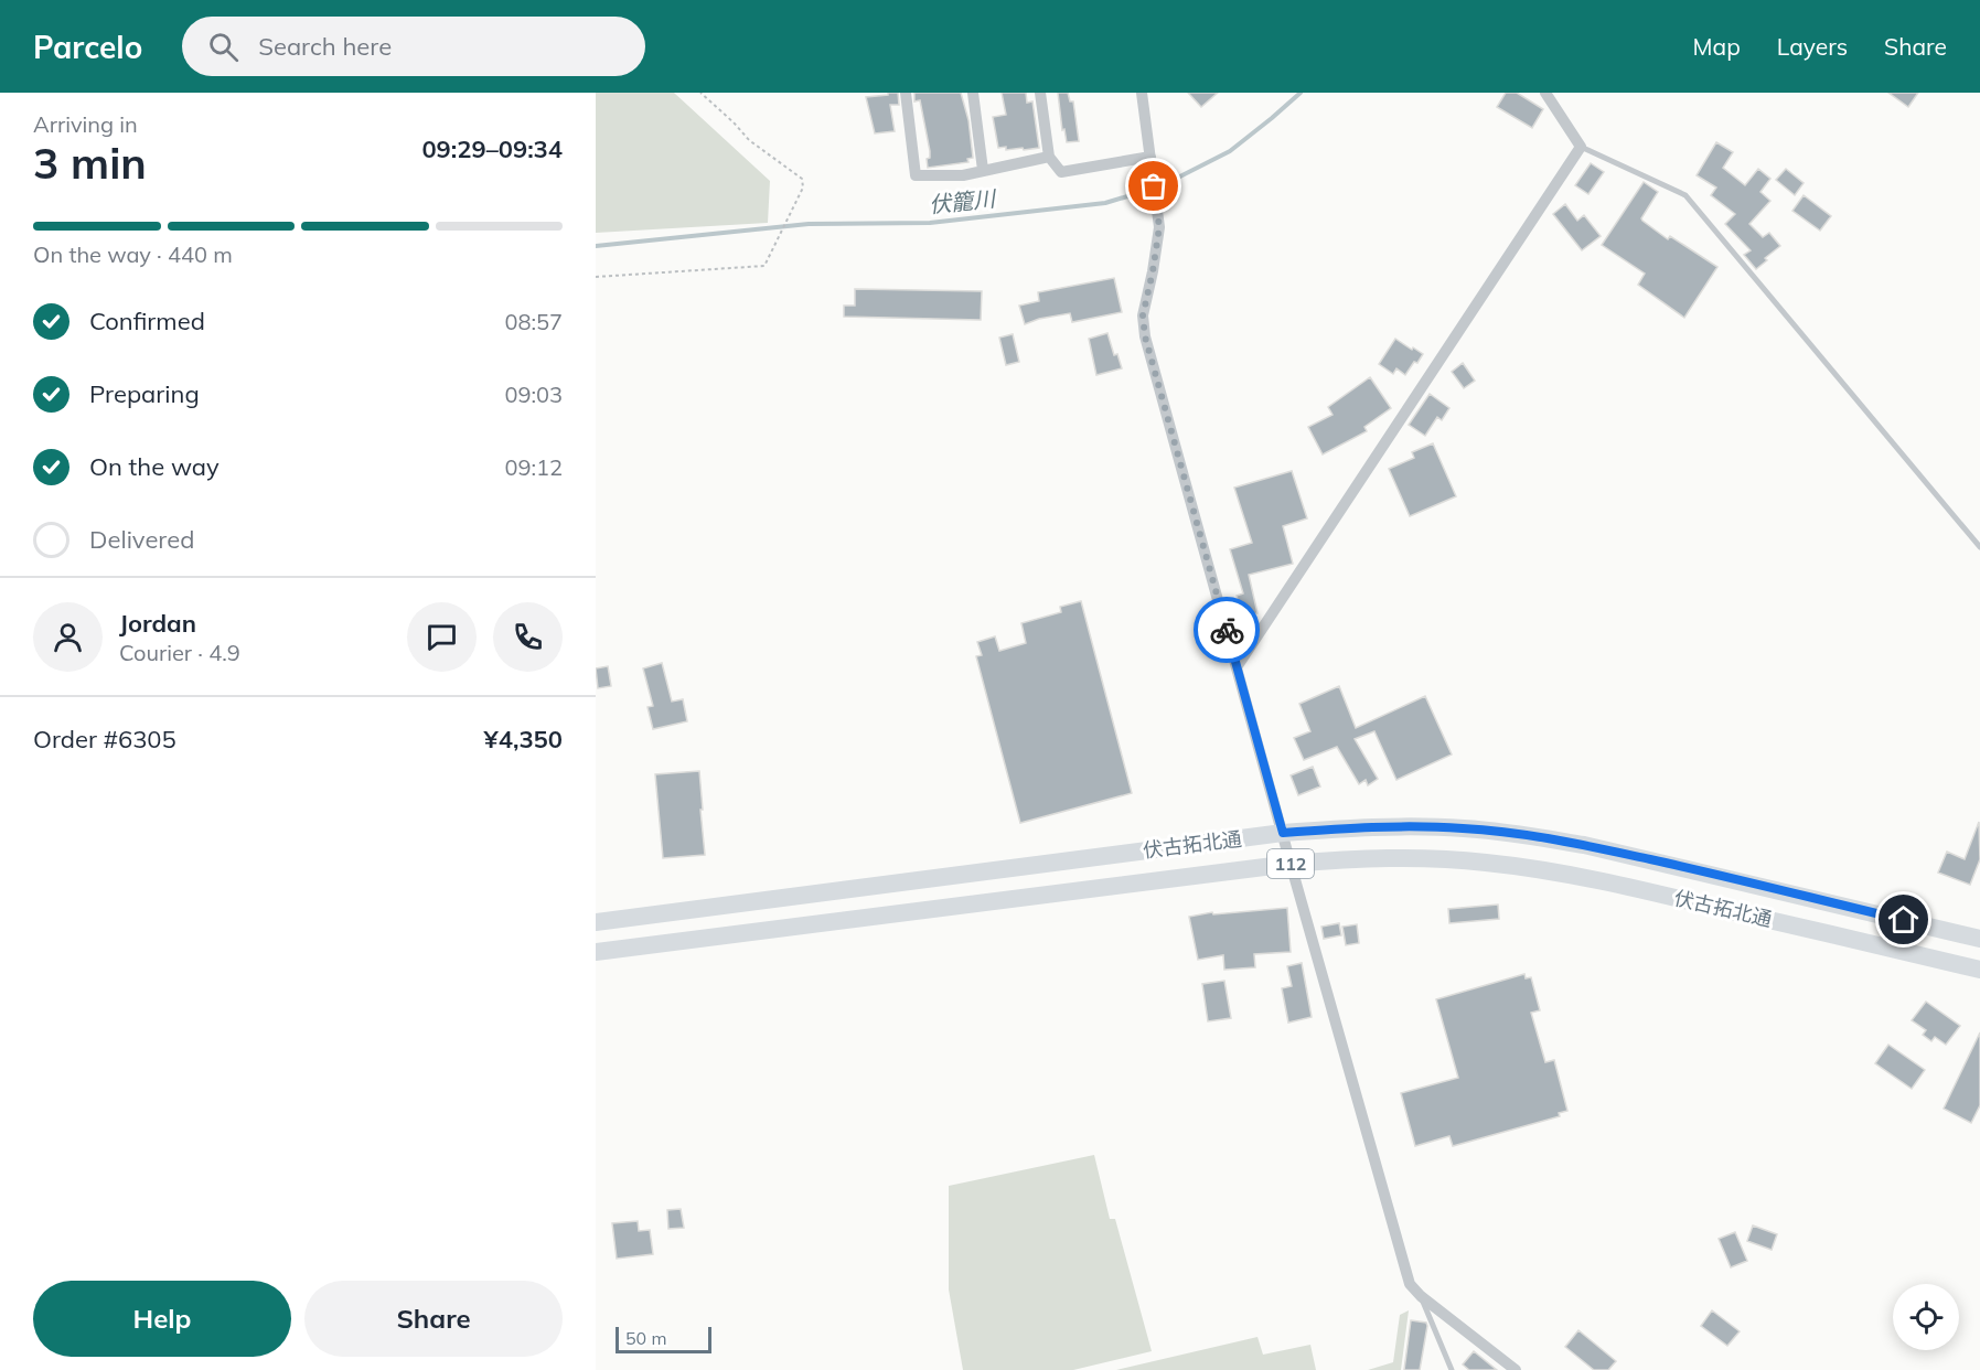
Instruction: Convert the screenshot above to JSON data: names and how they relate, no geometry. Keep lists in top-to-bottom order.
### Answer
{
  "streets": {
    "main road": ["伏古拓北通", "112"]
  },
  "water": ["伏籠川"],
  "scale_bar": "50 m",
  "page": {
    "header": "Parcelo",
    "search": "Search here",
    "nav": ["Map", "Layers", "Share"],
    "heading": ["3 min", "Arriving in", "09:29–09:34"],
    "panel": [
      "Jordan",
      "Courier · 4.9",
      "Order #6305",
      "¥4,350"
    ],
    "bar": "On the way · 440 m",
    "list": [
      ["Confirmed", "08:57"],
      ["Preparing", "09:03"],
      ["On the way", "09:12"],
      "Delivered"
    ],
    "buttons": ["Help", "Share"],
    "scale": "50 m"
  }
}
